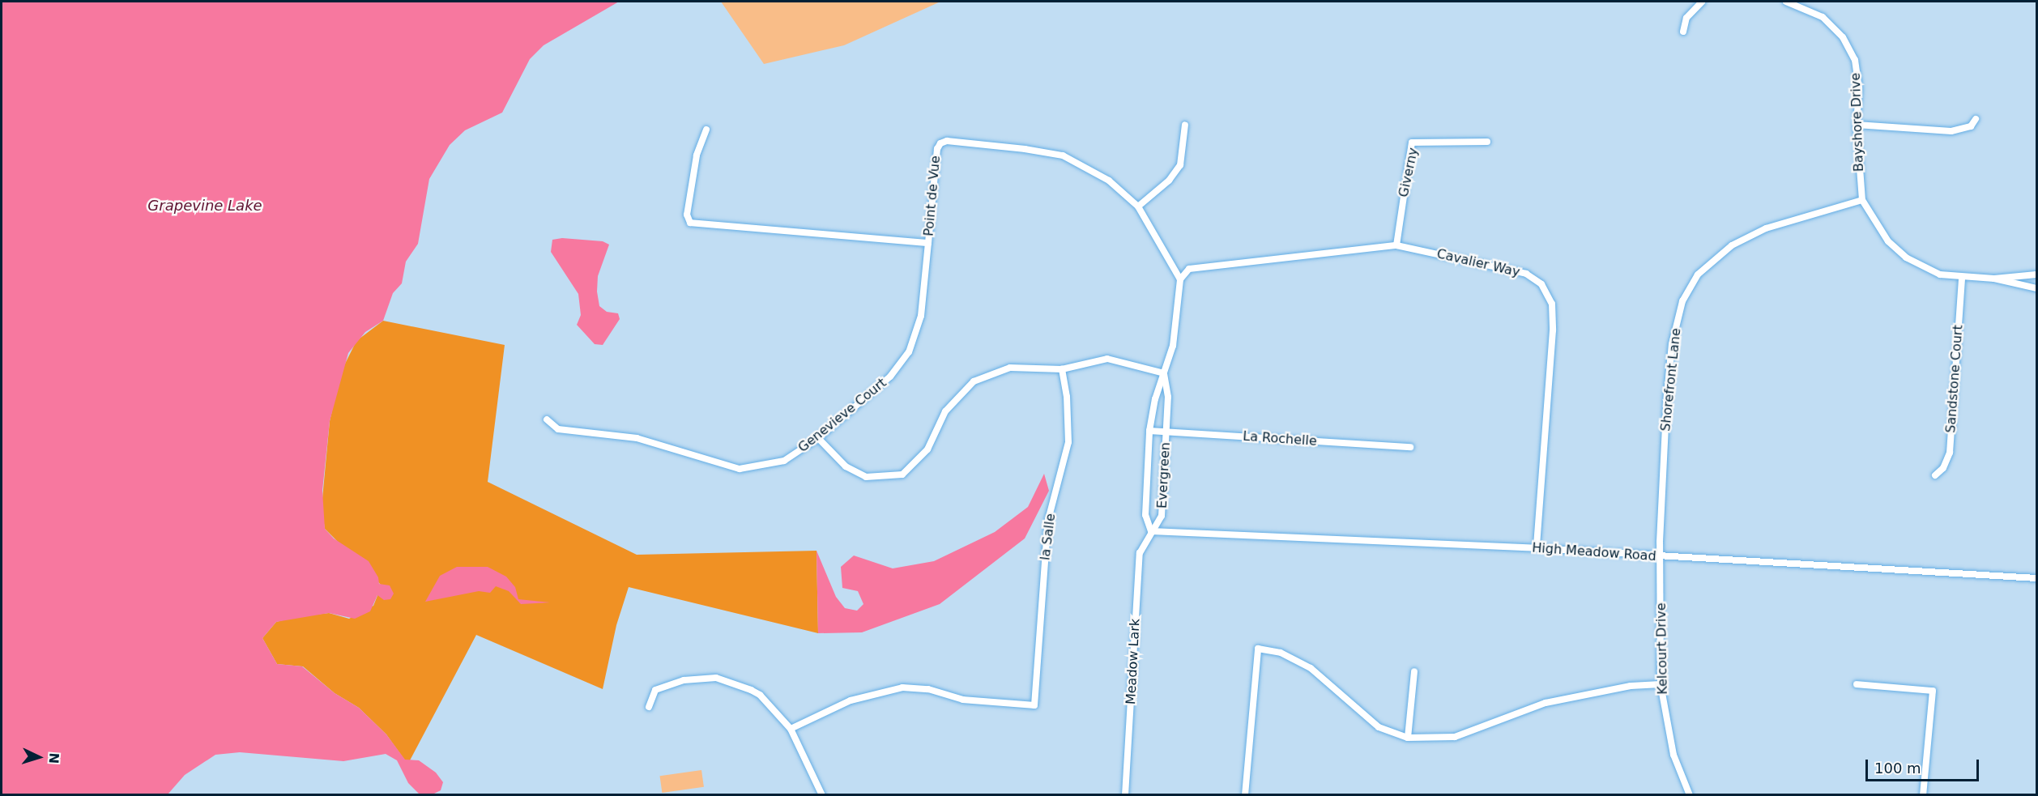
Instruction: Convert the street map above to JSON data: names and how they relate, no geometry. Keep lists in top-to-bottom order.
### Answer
{
  "streets": {
    "street": [
      "Bayshore Drive",
      "Giverny",
      "Point de Vue",
      "Cavalier Way",
      "Sandstone Court",
      "Shorefront Lane",
      "Genevieve Court",
      "La Rochelle",
      "Evergreen",
      "la Salle",
      "High Meadow Road",
      "Kelcourt Drive",
      "Meadow Lark"
    ]
  },
  "crossings": [
    ["Bayshore Drive", "Sandstone Court"],
    ["Bayshore Drive", "Shorefront Lane"],
    ["Giverny", "Cavalier Way"],
    ["Point de Vue", "Cavalier Way"],
    ["Point de Vue", "Genevieve Court"],
    ["Point de Vue", "Evergreen"],
    ["Cavalier Way", "Evergreen"],
    ["Cavalier Way", "High Meadow Road"],
    ["Shorefront Lane", "High Meadow Road"],
    ["Shorefront Lane", "Kelcourt Drive"],
    ["La Rochelle", "Evergreen"],
    ["Evergreen", "High Meadow Road"],
    ["Evergreen", "Meadow Lark"],
    ["High Meadow Road", "Kelcourt Drive"],
    ["High Meadow Road", "Meadow Lark"]
  ],
  "water": ["Grapevine Lake"],
  "scale_bar": "100 m",
  "north": "right"
}
